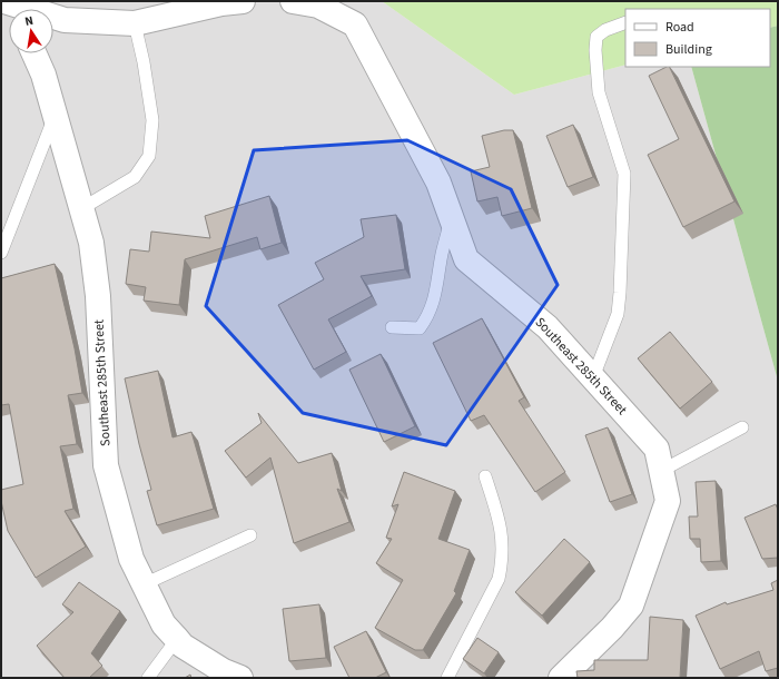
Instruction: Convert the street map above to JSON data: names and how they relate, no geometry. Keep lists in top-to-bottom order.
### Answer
{
  "streets": {
    "street": ["Southeast 285th Street"]
  },
  "legend": ["Road", "Building"],
  "north": "top"
}
